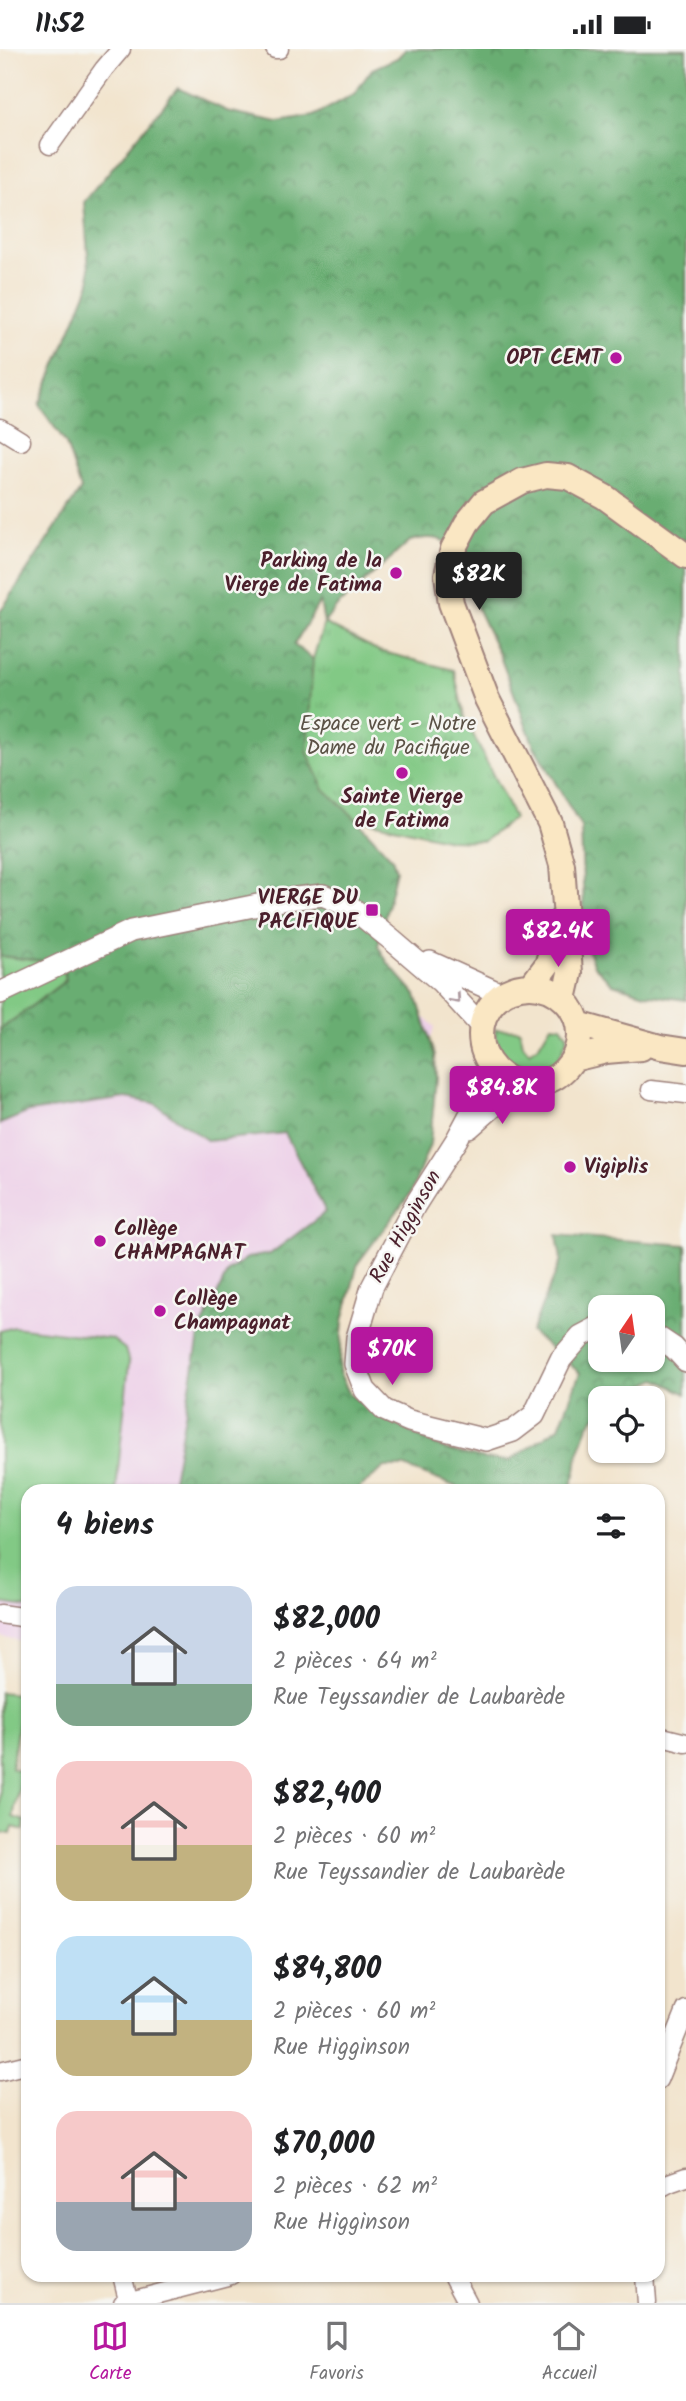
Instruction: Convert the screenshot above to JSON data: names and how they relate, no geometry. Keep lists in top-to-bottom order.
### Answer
{
  "streets": {
    "street": ["Rue Higginson"]
  },
  "parks": ["Espace vert - Notre Dame du Pacifique"],
  "places": {
    "other": [
      "OPT CEMT",
      "Parking de la Vierge de Fatima",
      "Sainte Vierge de Fatima",
      "Vigiplis",
      "Collège CHAMPAGNAT",
      "Collège Champagnat"
    ],
    "transit": ["VIERGE DU PACIFIQUE"]
  },
  "north": "top",
  "page": {
    "status": "11:52",
    "price": [
      "$82K",
      "$82.4K",
      "$84.8K",
      "$70K"
    ],
    "heading": "4 biens",
    "list": [
      {
        "name": "$82,000",
        "note": "2 pièces · 64 m² · Rue Teyssandier de Laubarède"
      },
      {
        "name": "$82,400",
        "note": "2 pièces · 60 m² · Rue Teyssandier de Laubarède"
      },
      {
        "name": "$84,800",
        "note": "2 pièces · 60 m² · Rue Higginson"
      },
      {
        "name": "$70,000",
        "note": "2 pièces · 62 m² · Rue Higginson"
      }
    ],
    "tabs": ["Carte", "Favoris", "Accueil"]
  }
}
